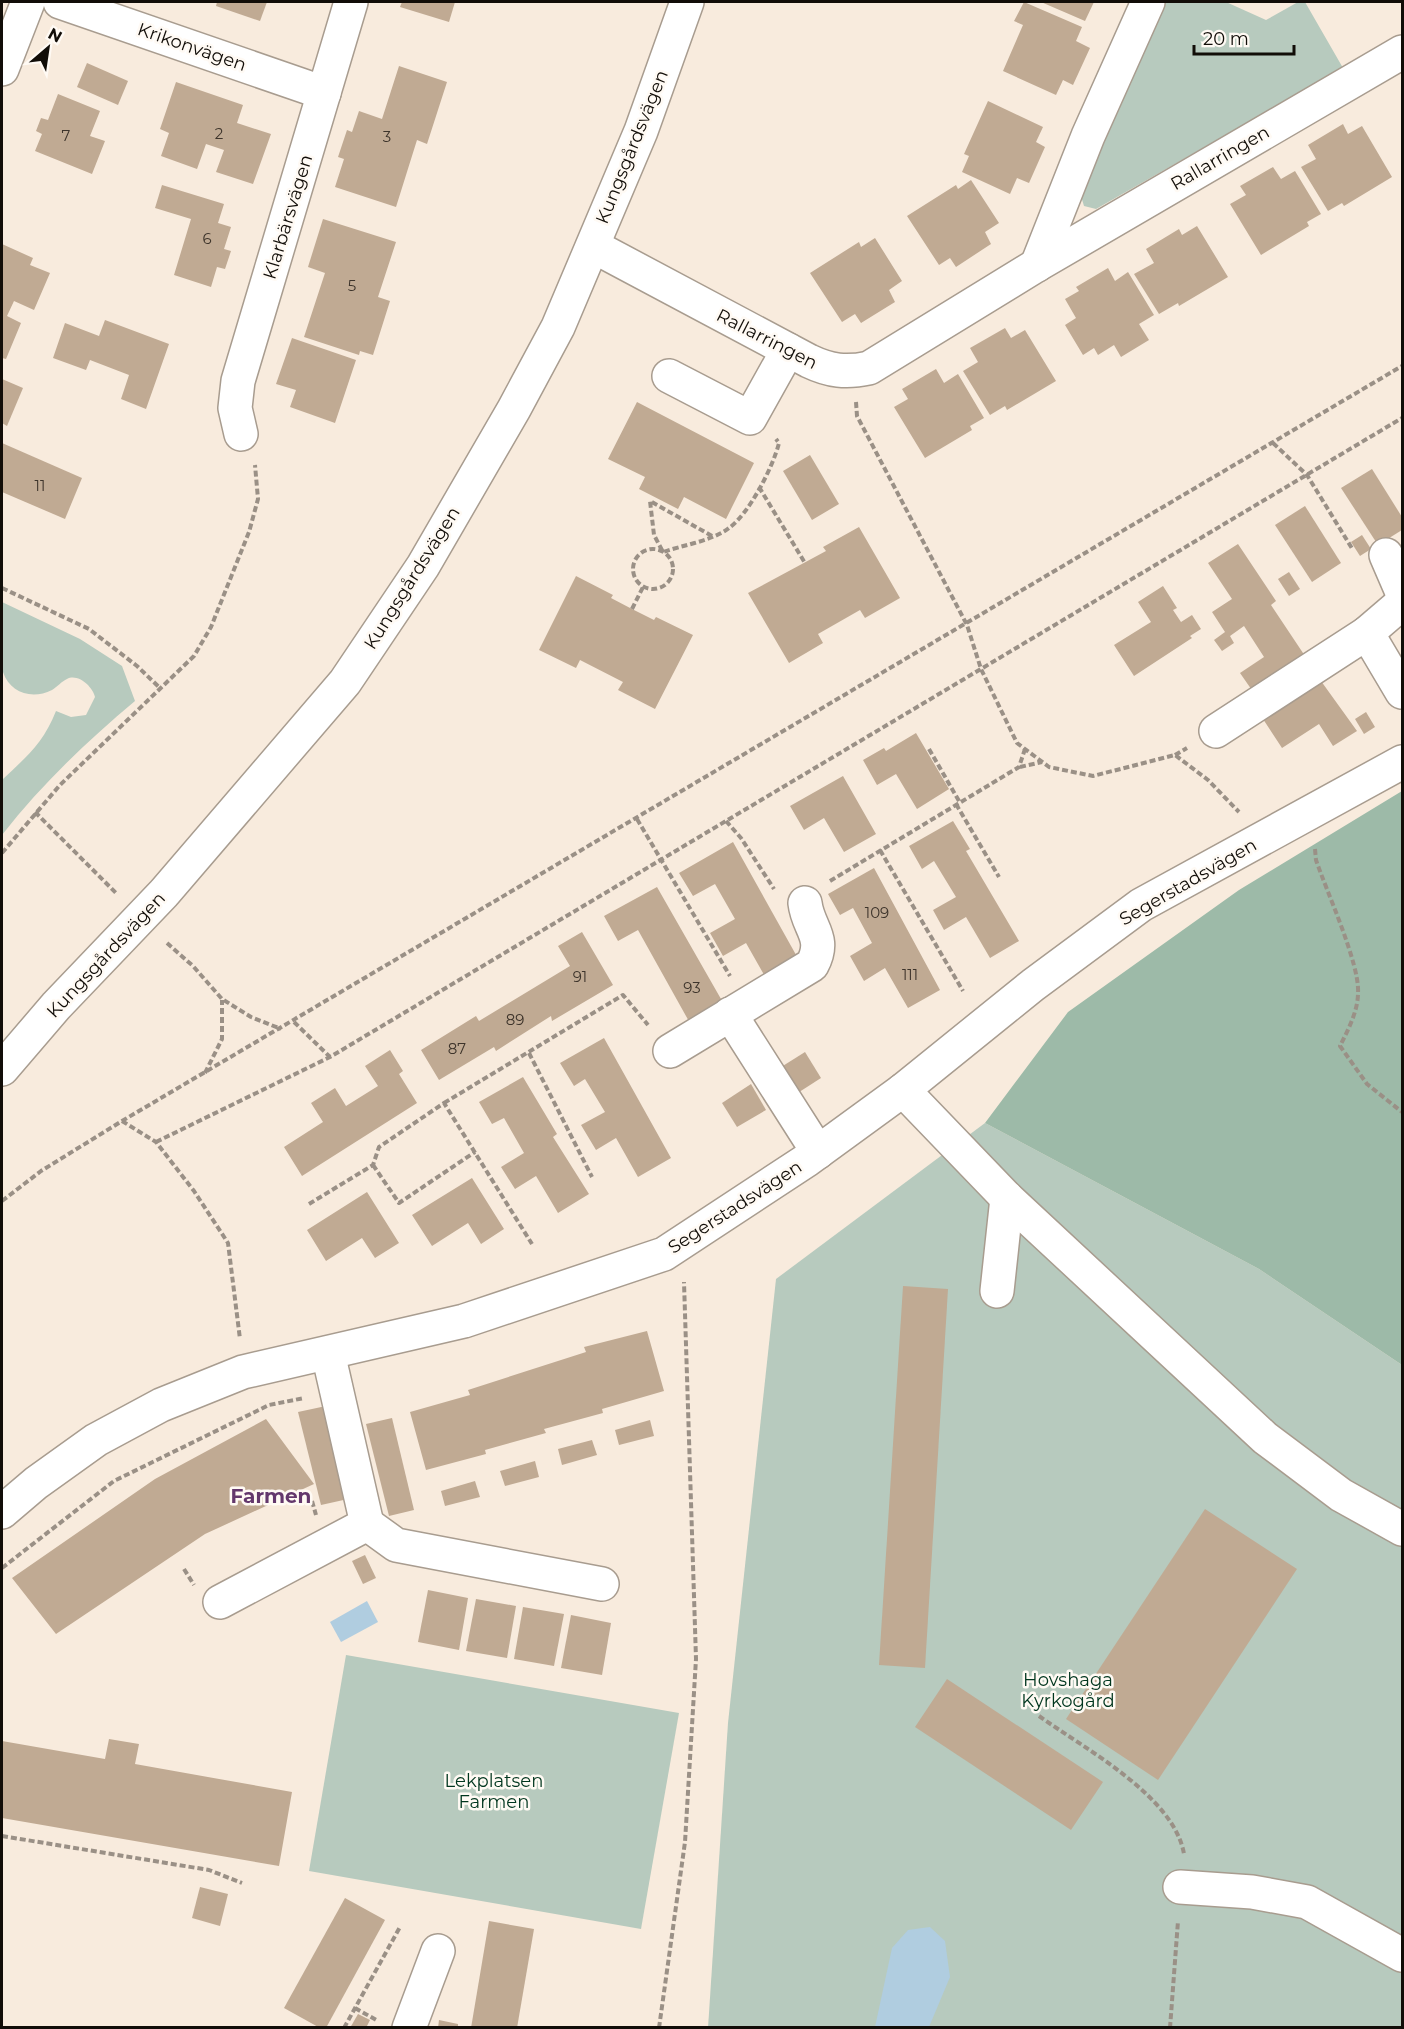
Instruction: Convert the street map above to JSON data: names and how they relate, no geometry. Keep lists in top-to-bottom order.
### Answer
{
  "streets": {
    "street": [
      "Krikonvägen",
      "Kungsgårdsvägen",
      "Rallarringen",
      "Klarbärsvägen",
      "Segerstadsvägen"
    ]
  },
  "crossings": [
    ["Krikonvägen", "Klarbärsvägen"],
    ["Kungsgårdsvägen", "Rallarringen"]
  ],
  "districts": ["Farmen"],
  "parks": ["Hovshaga Kyrkogård", "Lekplatsen Farmen"],
  "house_numbers": [
    "2",
    "7",
    "3",
    "6",
    "5",
    "11",
    "109",
    "111",
    "91",
    "93",
    "89",
    "87"
  ],
  "scale_bar": "20 m",
  "north": "top right"
}
